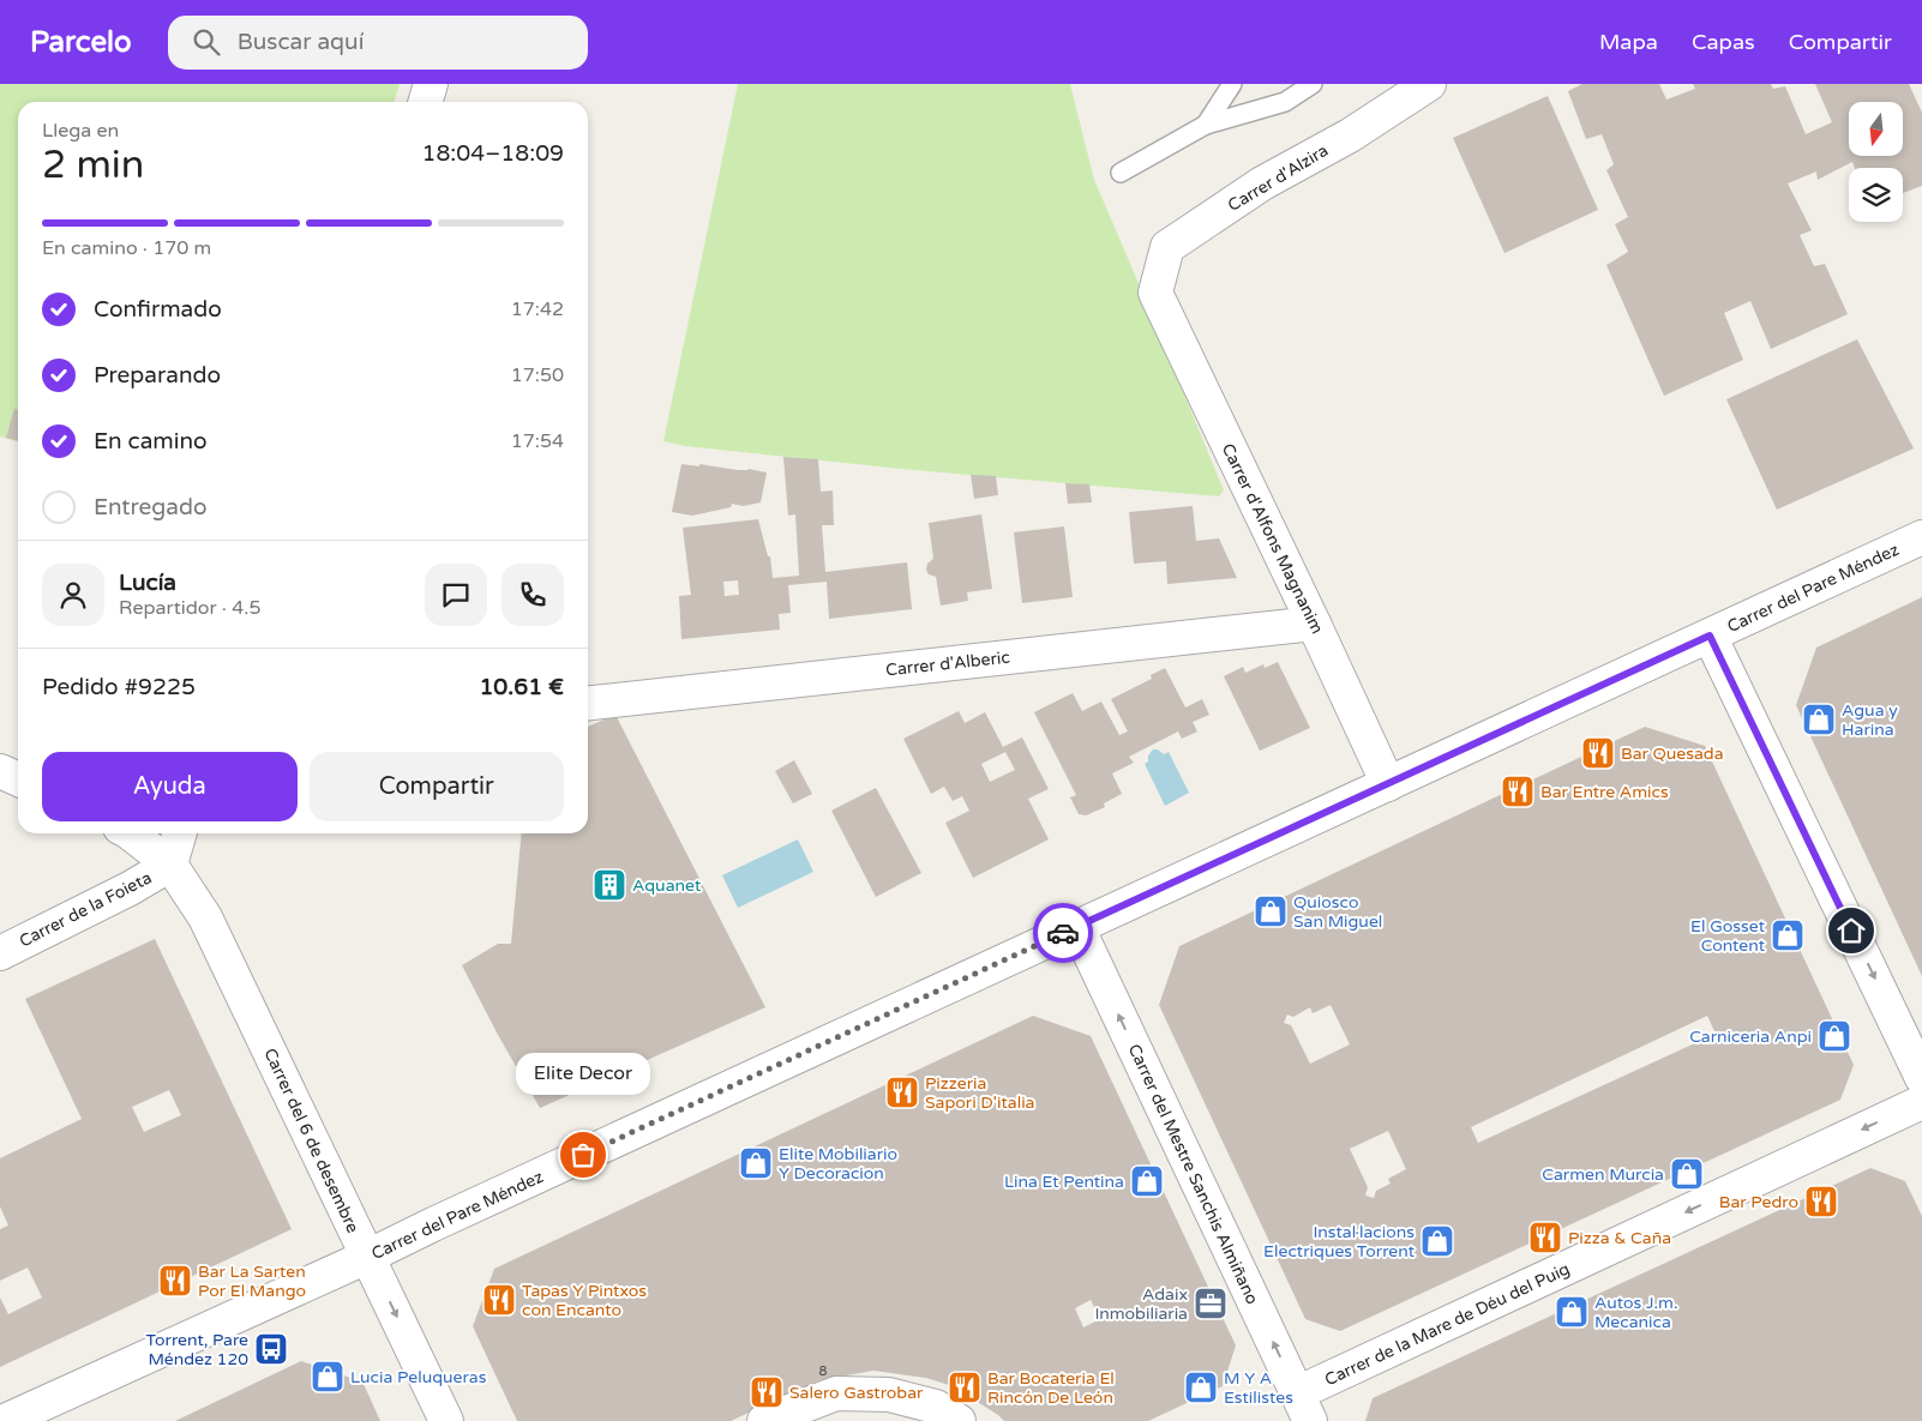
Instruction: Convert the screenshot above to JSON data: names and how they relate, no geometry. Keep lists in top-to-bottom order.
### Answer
{
  "streets": {
    "street": [
      "Carrer d'Alzira",
      "Carrer d'Alfons Magnanim",
      "Carrer del Pare Méndez",
      "Carrer d'Alberic",
      "Carrer de la Foieta",
      "Carrer del 6 de desembre",
      "Carrer del Mestre Sanchis Almiñano",
      "Carrer de la Mare de Déu del Puig"
    ]
  },
  "crossings": [
    ["Carrer d'Alzira", "Carrer d'Alfons Magnanim"],
    ["Carrer d'Alfons Magnanim", "Carrer del Pare Méndez"],
    ["Carrer d'Alfons Magnanim", "Carrer d'Alberic"],
    ["Carrer del Pare Méndez", "Carrer del 6 de desembre"],
    ["Carrer del Pare Méndez", "Carrer del Mestre Sanchis Almiñano"],
    ["Carrer de la Foieta", "Carrer del 6 de desembre"],
    ["Carrer del Mestre Sanchis Almiñano", "Carrer de la Mare de Déu del Puig"]
  ],
  "one_way": ["Carrer del Mestre Sanchis Almiñano", "Carrer de la Mare de Déu del Puig"],
  "places": {
    "shop": [
      "Agua y Harina",
      "Quiosco San Miguel",
      "El Gosset Content",
      "Carniceria Anpi",
      "Elite Mobiliario Y Decoracion",
      "Carmen Murcia",
      "Lina Et Pentina",
      "Instal·lacions Electriques Torrent",
      "Autos J.m. Mecanica",
      "Lucia Peluqueras",
      "M Y A Estilistes"
    ],
    "restaurant": [
      "Bar Quesada",
      "Bar Entre Amics",
      "Pizzeria Sapori D'italia",
      "Bar Pedro",
      "Pizza & Caña",
      "Bar La Sarten Por El Mango",
      "Tapas Y Pintxos con Encanto",
      "Bar Bocateria El Rincón De León",
      "Salero Gastrobar"
    ],
    "building": ["Aquanet"],
    "other": ["Elite Decor"],
    "office": ["Adaix Inmobiliaria"],
    "bus stop": ["Torrent, Pare Méndez 120"]
  },
  "house_numbers": ["8"],
  "north": "bottom",
  "page": {
    "header": "Parcelo",
    "search": "Buscar aquí",
    "nav": ["Mapa", "Capas", "Compartir"],
    "heading": ["2 min", "Llega en", "18:04–18:09"],
    "panel": [
      "Lucía",
      "Repartidor · 4.5",
      "Pedido #9225",
      "10.61 €"
    ],
    "bar": "En camino · 170 m",
    "list": [
      ["Confirmado", "17:42"],
      ["Preparando", "17:50"],
      ["En camino", "17:54"],
      "Entregado"
    ],
    "buttons": ["Ayuda", "Compartir"],
    "bubble": "Elite Decor"
  }
}
